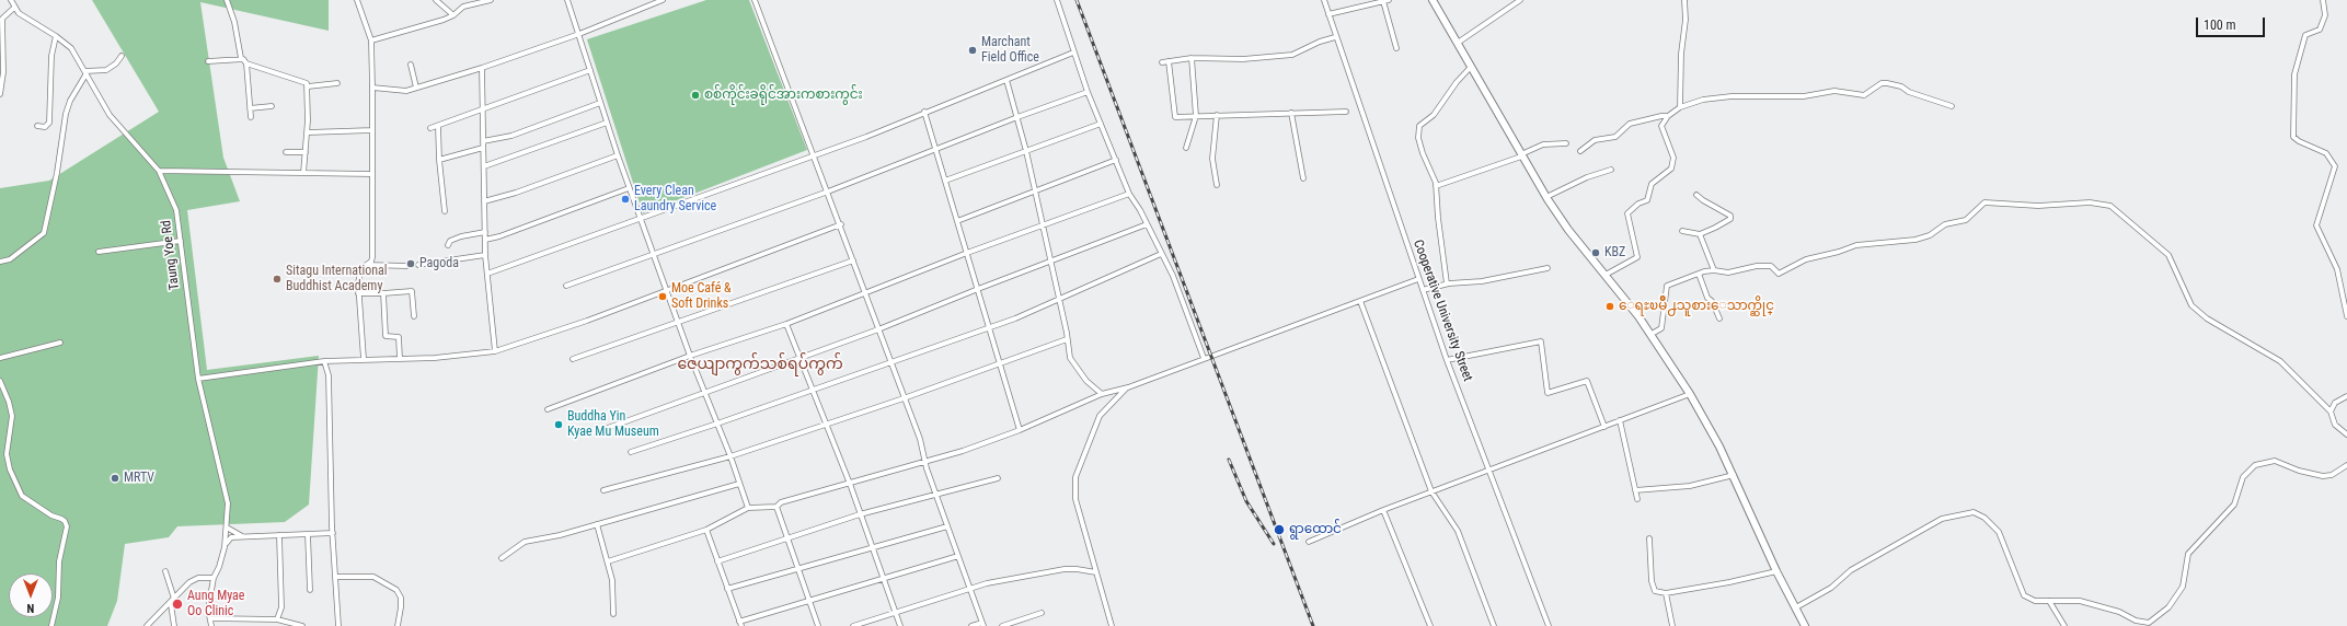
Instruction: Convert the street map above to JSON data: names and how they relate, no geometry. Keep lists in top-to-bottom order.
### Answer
{
  "streets": {
    "street": ["Taung Yoe Rd", "Cooperative University Street"]
  },
  "districts": ["ဇေယျာကွက်သစ်ရပ်ကွက်"],
  "places": [
    "Marchant Field Office",
    "စစ်ကိုင်းခရိုင်အားကစားကွင်း",
    "Every Clean Laundry Service",
    "KBZ",
    "Pagoda",
    "Sitagu International Buddhist Academy",
    "Moe Café & Soft Drinks",
    "ေရႊၿမိဳ႕သူစားေသာက္ဆိုင္",
    "Buddha Yin Kyae Mu Museum",
    "MRTV",
    "ရွာထောင်",
    "Aung Myae Oo Clinic"
  ],
  "scale_bar": "100 m",
  "north": "bottom"
}
